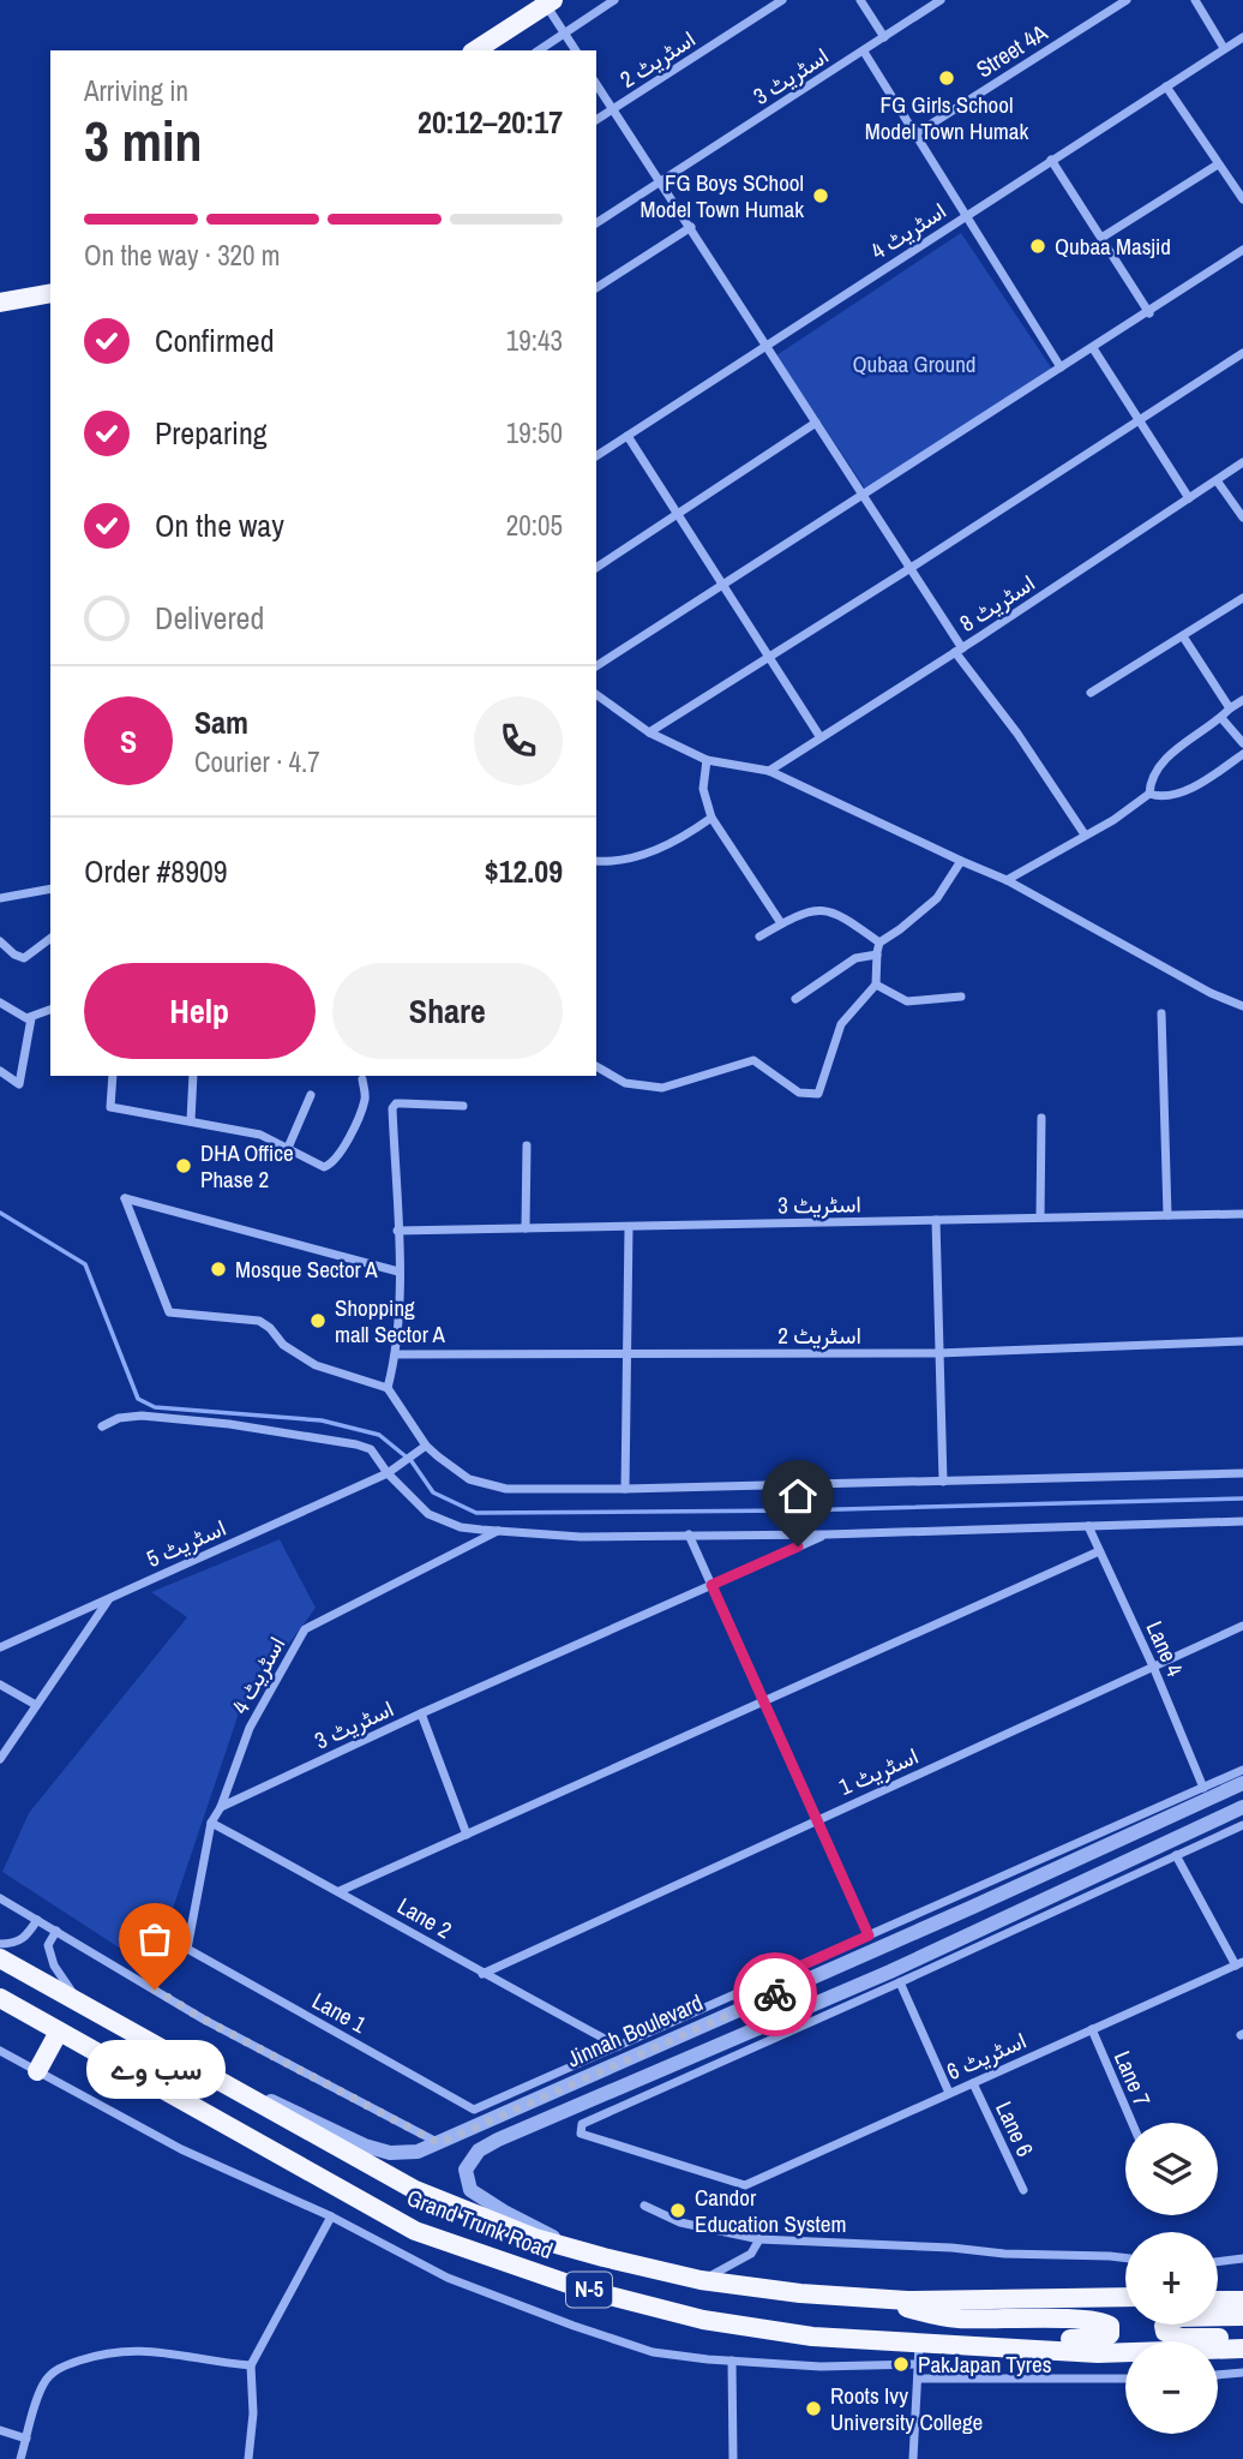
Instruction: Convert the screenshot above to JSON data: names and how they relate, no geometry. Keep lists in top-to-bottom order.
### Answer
{
  "streets": {
    "highway": ["Grand Trunk Road", "N-5"],
    "street": [
      "Street 4A",
      "اسٹریٹ 2",
      "اسٹریٹ 3",
      "اسٹریٹ 4",
      "اسٹریٹ 8",
      "اسٹریٹ 5",
      "Lane 4",
      "اسٹریٹ 1",
      "Lane 2",
      "Lane 1",
      "Jinnah Boulevard",
      "اسٹریٹ 6",
      "Lane 7",
      "Lane 6"
    ]
  },
  "crossings": [
    ["اسٹریٹ 3", "اسٹریٹ 4"],
    ["اسٹریٹ 4", "Lane 2"],
    ["اسٹریٹ 4", "Lane 1"],
    ["Lane 4", "اسٹریٹ 1"],
    ["اسٹریٹ 1", "Lane 2"],
    ["Lane 2", "Lane 1"],
    ["Jinnah Boulevard", "Grand Trunk Road"],
    ["اسٹریٹ 6", "Lane 7"],
    ["اسٹریٹ 6", "Lane 6"]
  ],
  "parks": ["Qubaa Ground"],
  "places": [
    "FG Girls School Model Town Humak",
    "FG Boys SChool Model Town Humak",
    "Qubaa Masjid",
    "DHA Office Phase 2",
    "Mosque Sector A",
    "Shopping mall Sector A",
    "سب وے",
    "Candor Education System",
    "PakJapan Tyres",
    "Roots Ivy University College"
  ],
  "page": {
    "heading": ["3 min", "Arriving in", "20:12–20:17"],
    "panel": [
      "Sam",
      "Courier · 4.7",
      "Order #8909",
      "$12.09"
    ],
    "bar": "On the way · 320 m",
    "list": [
      ["Confirmed", "19:43"],
      ["Preparing", "19:50"],
      ["On the way", "20:05"],
      "Delivered"
    ],
    "round": "S",
    "buttons": ["Help", "Share"],
    "bubble": "سب وے",
    "map_buttons": ["+", "−"]
  }
}
